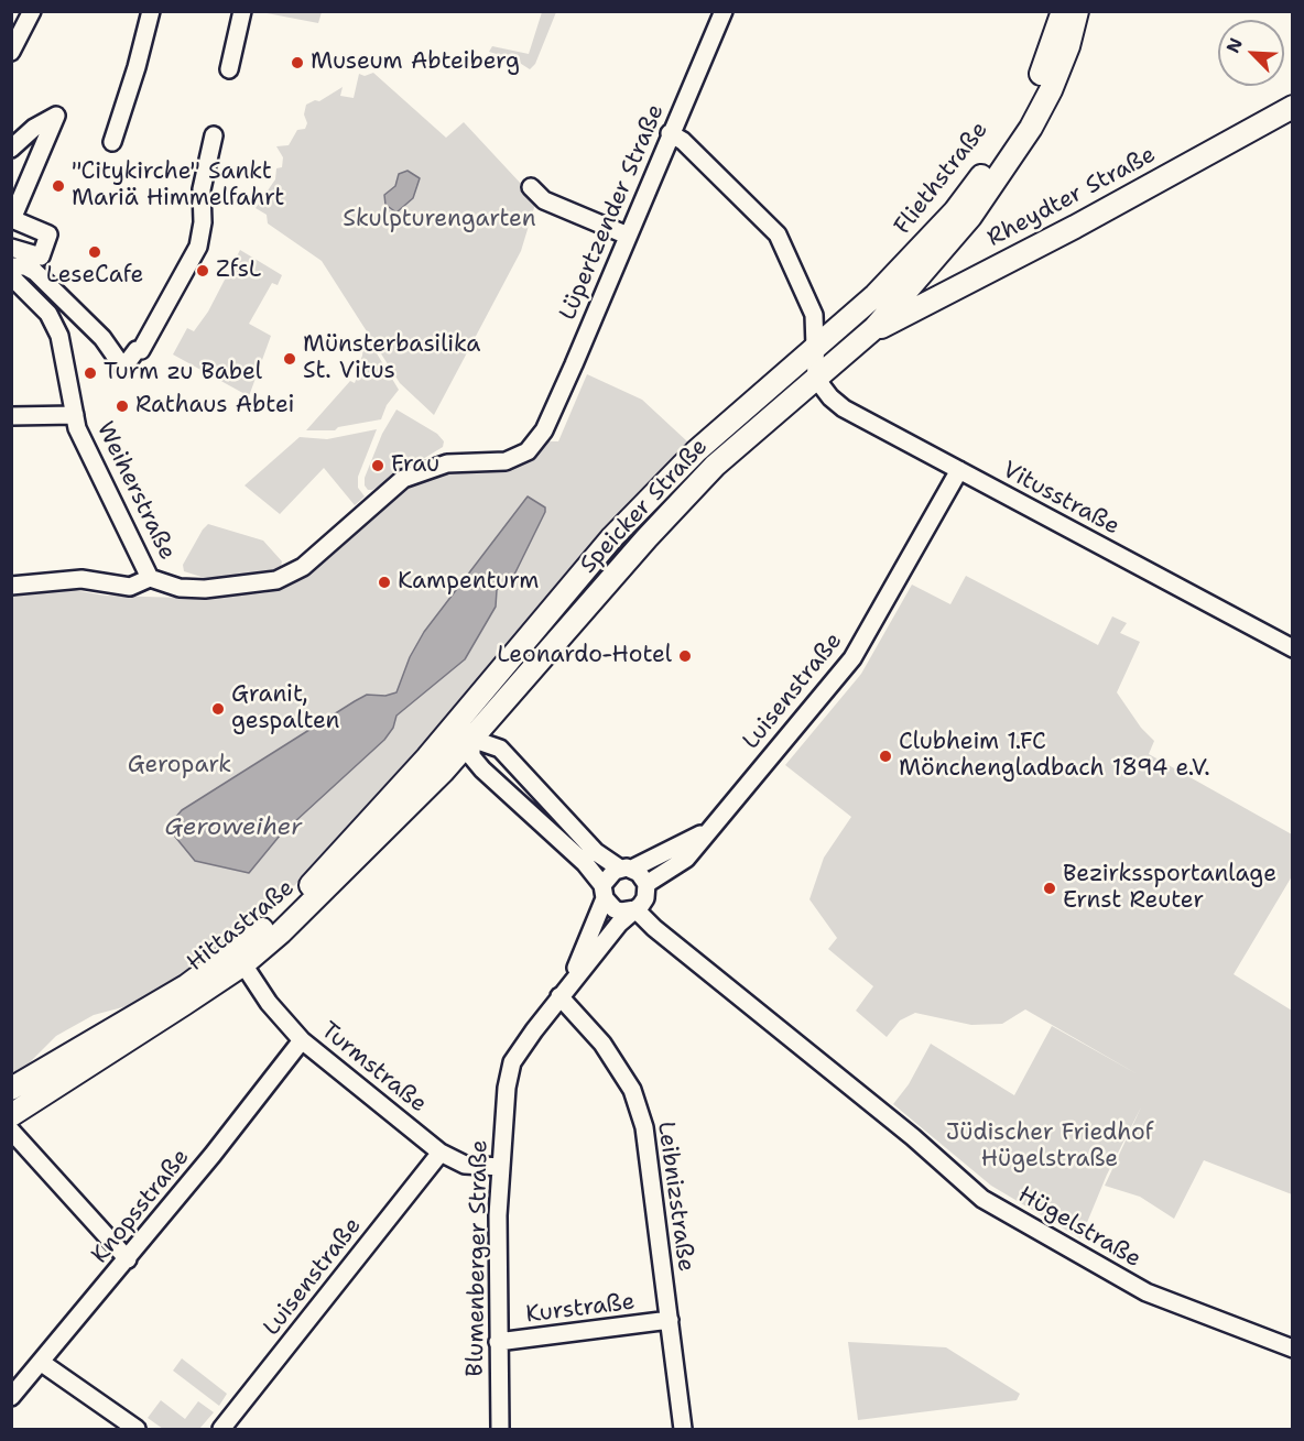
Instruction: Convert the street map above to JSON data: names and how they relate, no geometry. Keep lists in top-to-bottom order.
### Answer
{
  "streets": {
    "main road": [
      "Fliethstraße",
      "Rheydter Straße",
      "Speicker Straße",
      "Hittastraße"
    ],
    "street": [
      "Lüpertzender Straße",
      "Weiherstraße",
      "Vitusstraße",
      "Luisenstraße",
      "Turmstraße",
      "Leibnizstraße",
      "Knopsstraße",
      "Hügelstraße",
      "Blumenberger Straße",
      "Kurstraße"
    ]
  },
  "crossings": [
    ["Fliethstraße", "Rheydter Straße"],
    ["Fliethstraße", "Speicker Straße"],
    ["Rheydter Straße", "Speicker Straße"],
    ["Lüpertzender Straße", "Weiherstraße"],
    ["Vitusstraße", "Speicker Straße"],
    ["Vitusstraße", "Luisenstraße"],
    ["Speicker Straße", "Hittastraße"],
    ["Luisenstraße", "Turmstraße"],
    ["Luisenstraße", "Hügelstraße"],
    ["Hittastraße", "Turmstraße"],
    ["Turmstraße", "Knopsstraße"],
    ["Turmstraße", "Blumenberger Straße"],
    ["Leibnizstraße", "Blumenberger Straße"],
    ["Leibnizstraße", "Kurstraße"],
    ["Blumenberger Straße", "Kurstraße"]
  ],
  "water": ["Geroweiher"],
  "parks": ["Skulpturengarten", "Geropark", "Jüdischer Friedhof Hügelstraße"],
  "places": [
    "Museum Abteiberg",
    "\"Citykirche\" Sankt Mariä Himmelfahrt",
    "LeseCafe",
    "ZfsL",
    "Münsterbasilika St. Vitus",
    "Turm zu Babel",
    "Rathaus Abtei",
    "Frau",
    "Kampenturm",
    "Leonardo-Hotel",
    "Granit, gespalten",
    "Clubheim 1.FC Mönchengladbach 1894 e.V.",
    "Bezirkssportanlage Ernst Reuter"
  ],
  "north": "top left"
}
